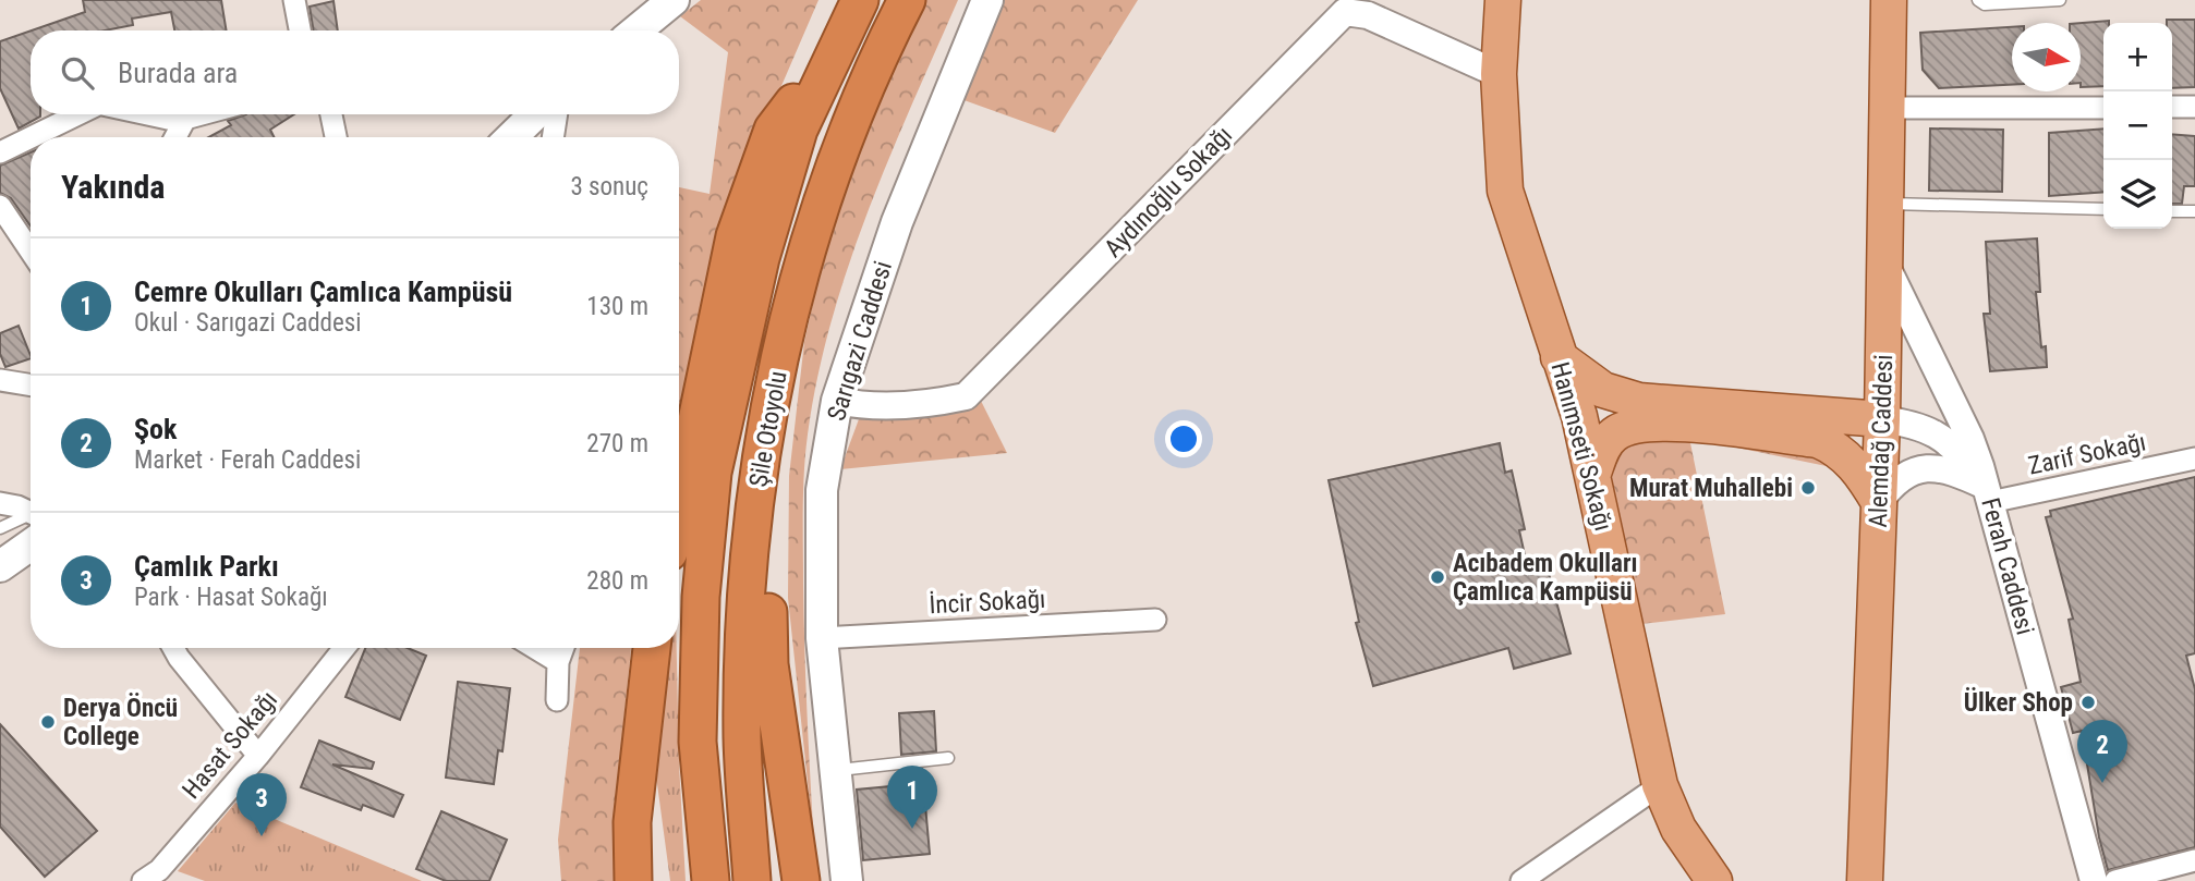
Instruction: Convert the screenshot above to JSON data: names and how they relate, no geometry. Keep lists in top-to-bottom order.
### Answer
{
  "streets": {
    "highway": ["Şile Otoyolu"],
    "main road": ["Sarıgazi Caddesi", "Alemdağ Caddesi", "Hanımseti Sokağı"],
    "street": [
      "Aydınoğlu Sokağı",
      "Zarif Sokağı",
      "Ferah Caddesi",
      "İncir Sokağı",
      "Hasat Sokağı"
    ]
  },
  "crossings": [
    ["Aydınoğlu Sokağı", "Sarıgazi Caddesi"],
    ["Aydınoğlu Sokağı", "Hanımseti Sokağı"],
    ["Sarıgazi Caddesi", "İncir Sokağı"],
    ["Alemdağ Caddesi", "Ferah Caddesi"],
    ["Zarif Sokağı", "Ferah Caddesi"]
  ],
  "places": [
    "Murat Muhallebi",
    "Acıbadem Okulları Çamlıca Kampüsü",
    "Ülker Shop",
    "Derya Öncü College"
  ],
  "north": "right",
  "page": {
    "map_buttons": ["+", "−"],
    "search": "Burada ara",
    "heading": ["Yakında", "3 sonuç"],
    "list": [
      {
        "mark": "1",
        "name": "Cemre Okulları Çamlıca Kampüsü",
        "note": "Okul · Sarıgazi Caddesi",
        "value": "130 m"
      },
      {
        "mark": "2",
        "name": "Şok",
        "note": "Market · Ferah Caddesi",
        "value": "270 m"
      },
      {
        "mark": "3",
        "name": "Çamlık Parkı",
        "note": "Park · Hasat Sokağı",
        "value": "280 m"
      }
    ],
    "pins": ["2", "1", "3"]
  }
}
